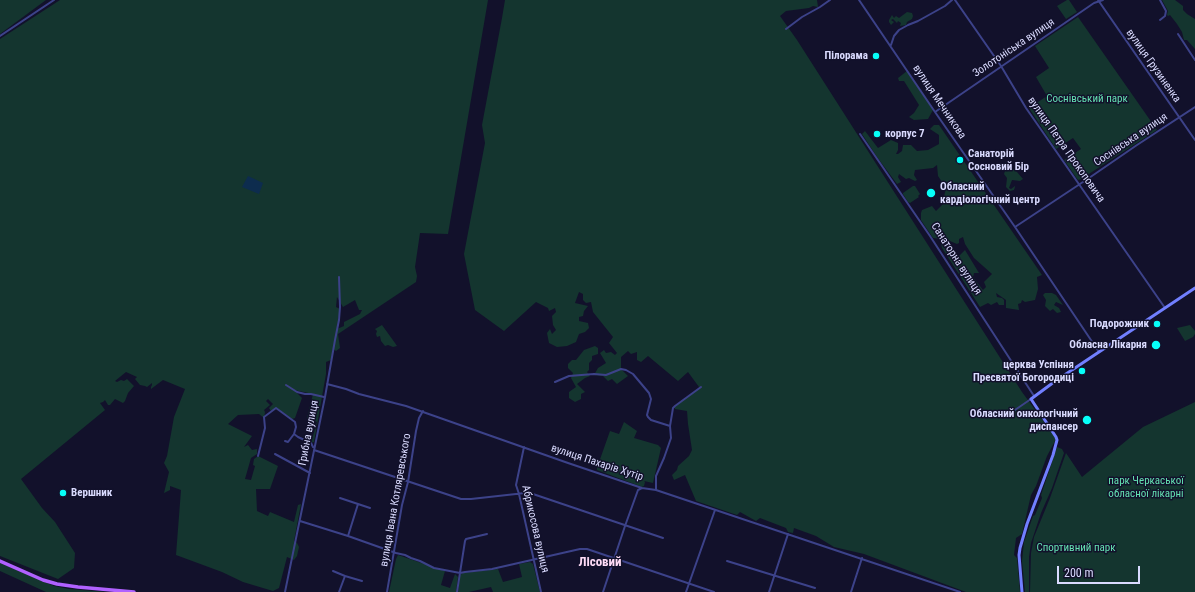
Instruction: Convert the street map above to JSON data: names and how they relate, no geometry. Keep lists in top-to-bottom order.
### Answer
{
  "streets": {
    "street": [
      "Золотоніська вулиця",
      "вулиця Грузиненка",
      "вулиця Мечникова",
      "Соснівська вулиця",
      "вулиця Петра Прокоповича",
      "Санаторна вулиця",
      "Грибна вулиця",
      "вулиця Пахарів Хутір",
      "вулиця Івана Котляревського",
      "Абрикосова вулиця"
    ]
  },
  "crossings": [
    ["Золотоніська вулиця", "вулиця Грузиненка"],
    ["Золотоніська вулиця", "вулиця Мечникова"],
    ["Золотоніська вулиця", "вулиця Петра Прокоповича"],
    ["вулиця Грузиненка", "Соснівська вулиця"],
    ["вулиця Мечникова", "Соснівська вулиця"],
    ["Соснівська вулиця", "вулиця Петра Прокоповича"],
    ["Грибна вулиця", "вулиця Пахарів Хутір"],
    ["вулиця Пахарів Хутір", "вулиця Івана Котляревського"],
    ["вулиця Пахарів Хутір", "Абрикосова вулиця"]
  ],
  "districts": ["Лісовий"],
  "parks": ["Соснівський парк", "парк Черкаської обласної лікарні", "Спортивний парк"],
  "places": [
    "Пілорама",
    "корпус 7",
    "Санаторій Сосновий Бір",
    "Обласний кардіологічний центр",
    "Подорожник",
    "Обласна Лікарня",
    "церква Успіння Пресвятої Богородиці",
    "Обласний онкологічний диспансер",
    "Вершник"
  ],
  "scale_bar": "200 m"
}
